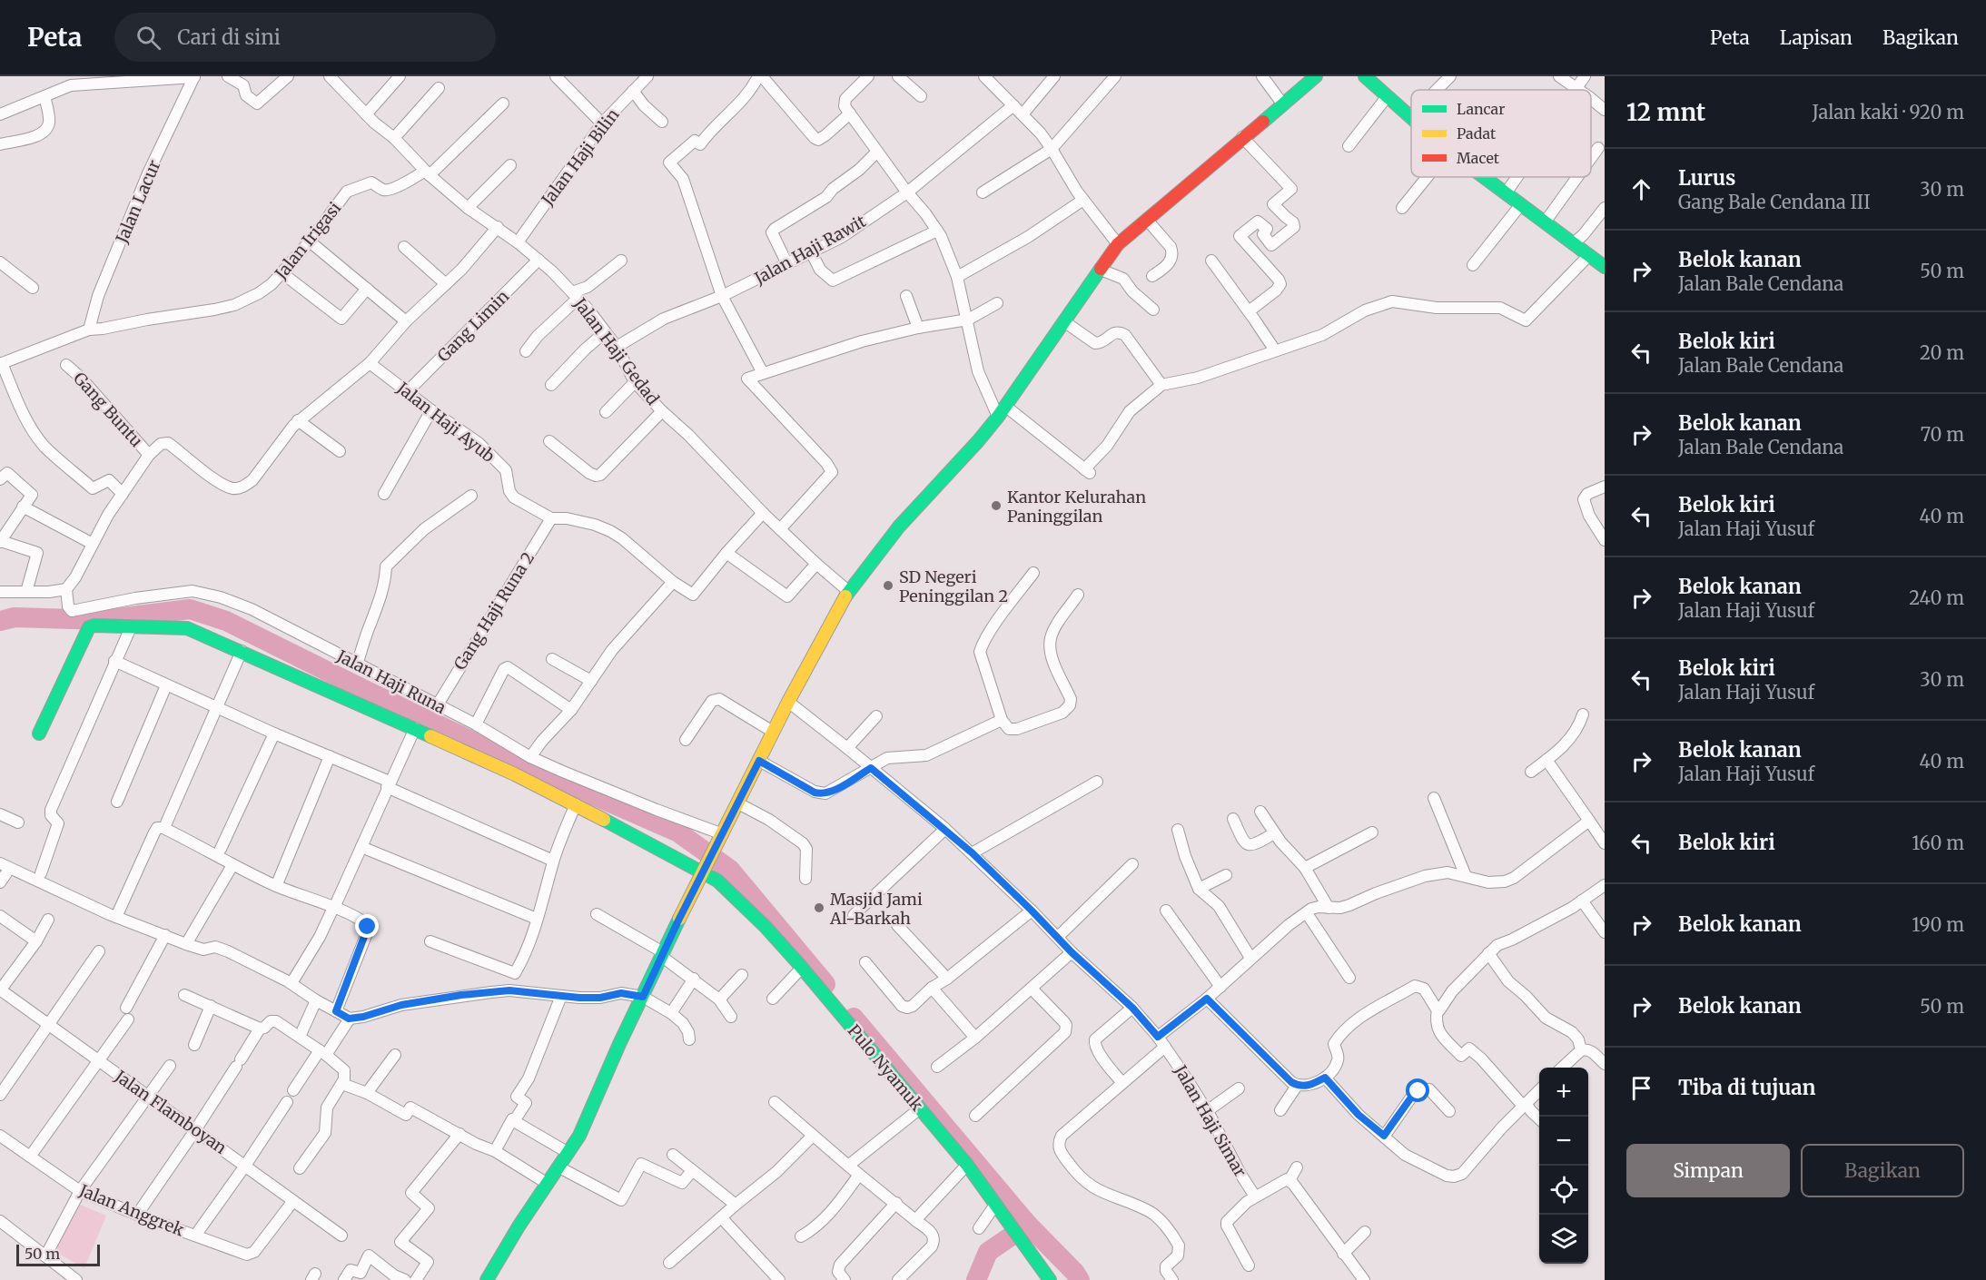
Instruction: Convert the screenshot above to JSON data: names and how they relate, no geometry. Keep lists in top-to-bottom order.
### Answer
{
  "streets": {
    "street": [
      "Jalan Haji Bilin",
      "Jalan Lacur",
      "Jalan Irigasi",
      "Jalan Haji Rawit",
      "Gang Limin",
      "Jalan Haji Gedad",
      "Gang Buntu",
      "Jalan Haji Ayub",
      "Gang Haji Runa 2",
      "Jalan Haji Runa",
      "Pulo Nyamuk",
      "Jalan Flamboyan",
      "Jalan Haji Simar",
      "Jalan Anggrek"
    ]
  },
  "crossings": [
    ["Jalan Haji Bilin", "Jalan Haji Gedad"],
    ["Jalan Lacur", "Jalan Irigasi"],
    ["Jalan Irigasi", "Jalan Haji Gedad"],
    ["Jalan Haji Rawit", "Jalan Haji Gedad"],
    ["Gang Limin", "Jalan Haji Gedad"],
    ["Gang Limin", "Jalan Haji Ayub"],
    ["Jalan Haji Gedad", "Jalan Haji Ayub"],
    ["Jalan Haji Ayub", "Gang Haji Runa 2"],
    ["Gang Haji Runa 2", "Jalan Haji Runa"],
    ["Jalan Flamboyan", "Jalan Anggrek"]
  ],
  "places": ["Kantor Kelurahan Paninggilan", "SD Negeri Peninggilan 2", "Masjid Jami Al-Barkah"],
  "legend": ["Lancar", "Padat", "Macet"],
  "scale_bar": "50 m",
  "page": {
    "header": "Peta",
    "search": "Cari di sini",
    "nav": ["Peta", "Lapisan", "Bagikan"],
    "heading": ["12 mnt", "Jalan kaki · 920 m"],
    "list": [
      ["Lurus", "Gang Bale Cendana III", "30 m"],
      ["Belok kanan", "Jalan Bale Cendana", "50 m"],
      ["Belok kiri", "Jalan Bale Cendana", "20 m"],
      ["Belok kanan", "Jalan Bale Cendana", "70 m"],
      ["Belok kiri", "Jalan Haji Yusuf", "40 m"],
      ["Belok kanan", "Jalan Haji Yusuf", "240 m"],
      ["Belok kiri", "Jalan Haji Yusuf", "30 m"],
      ["Belok kanan", "Jalan Haji Yusuf", "40 m"],
      ["Belok kiri", "160 m"],
      ["Belok kanan", "190 m"],
      ["Belok kanan", "50 m"],
      "Tiba di tujuan"
    ],
    "map_buttons": ["+", "−"],
    "buttons": ["Simpan", "Bagikan"],
    "scale": "50 m"
  }
}
